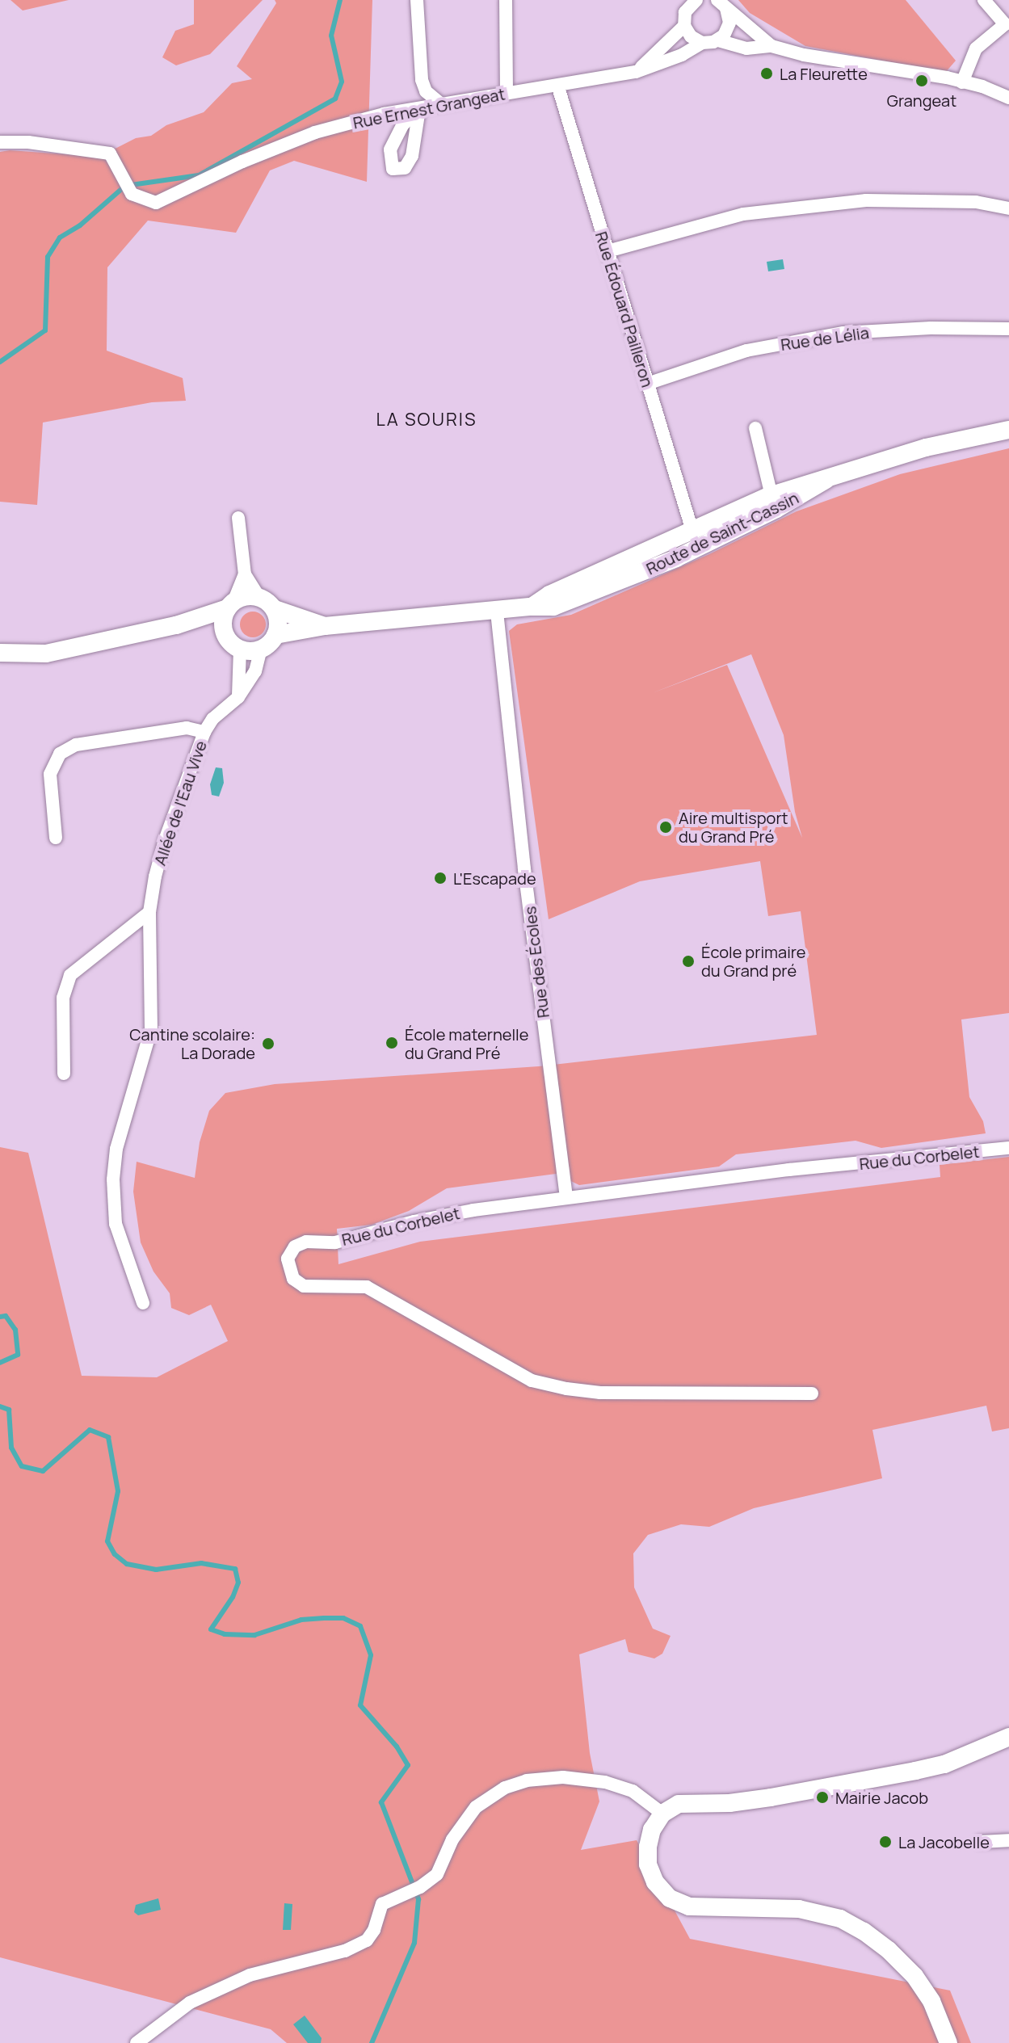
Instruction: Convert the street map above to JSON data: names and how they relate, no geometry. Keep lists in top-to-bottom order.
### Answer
{
  "streets": {
    "street": [
      "Rue Ernest Grangeat",
      "Rue Édouard Pailleron",
      "Rue de Lélia",
      "Route de Saint-Cassin",
      "Allée de l'Eau Vive",
      "Rue des Écoles",
      "Rue du Corbelet"
    ]
  },
  "crossings": [
    ["Rue Ernest Grangeat", "Rue Édouard Pailleron"],
    ["Rue Édouard Pailleron", "Rue de Lélia"],
    ["Rue Édouard Pailleron", "Route de Saint-Cassin"],
    ["Route de Saint-Cassin", "Allée de l'Eau Vive"],
    ["Route de Saint-Cassin", "Rue des Écoles"],
    ["Rue des Écoles", "Rue du Corbelet"]
  ],
  "districts": ["LA SOURIS"],
  "places": [
    "La Fleurette",
    "Grangeat",
    "Aire multisport du Grand Pré",
    "L'Escapade",
    "École primaire du Grand pré",
    "École maternelle du Grand Pré",
    "Cantine scolaire: La Dorade",
    "Mairie Jacob",
    "La Jacobelle"
  ]
}
